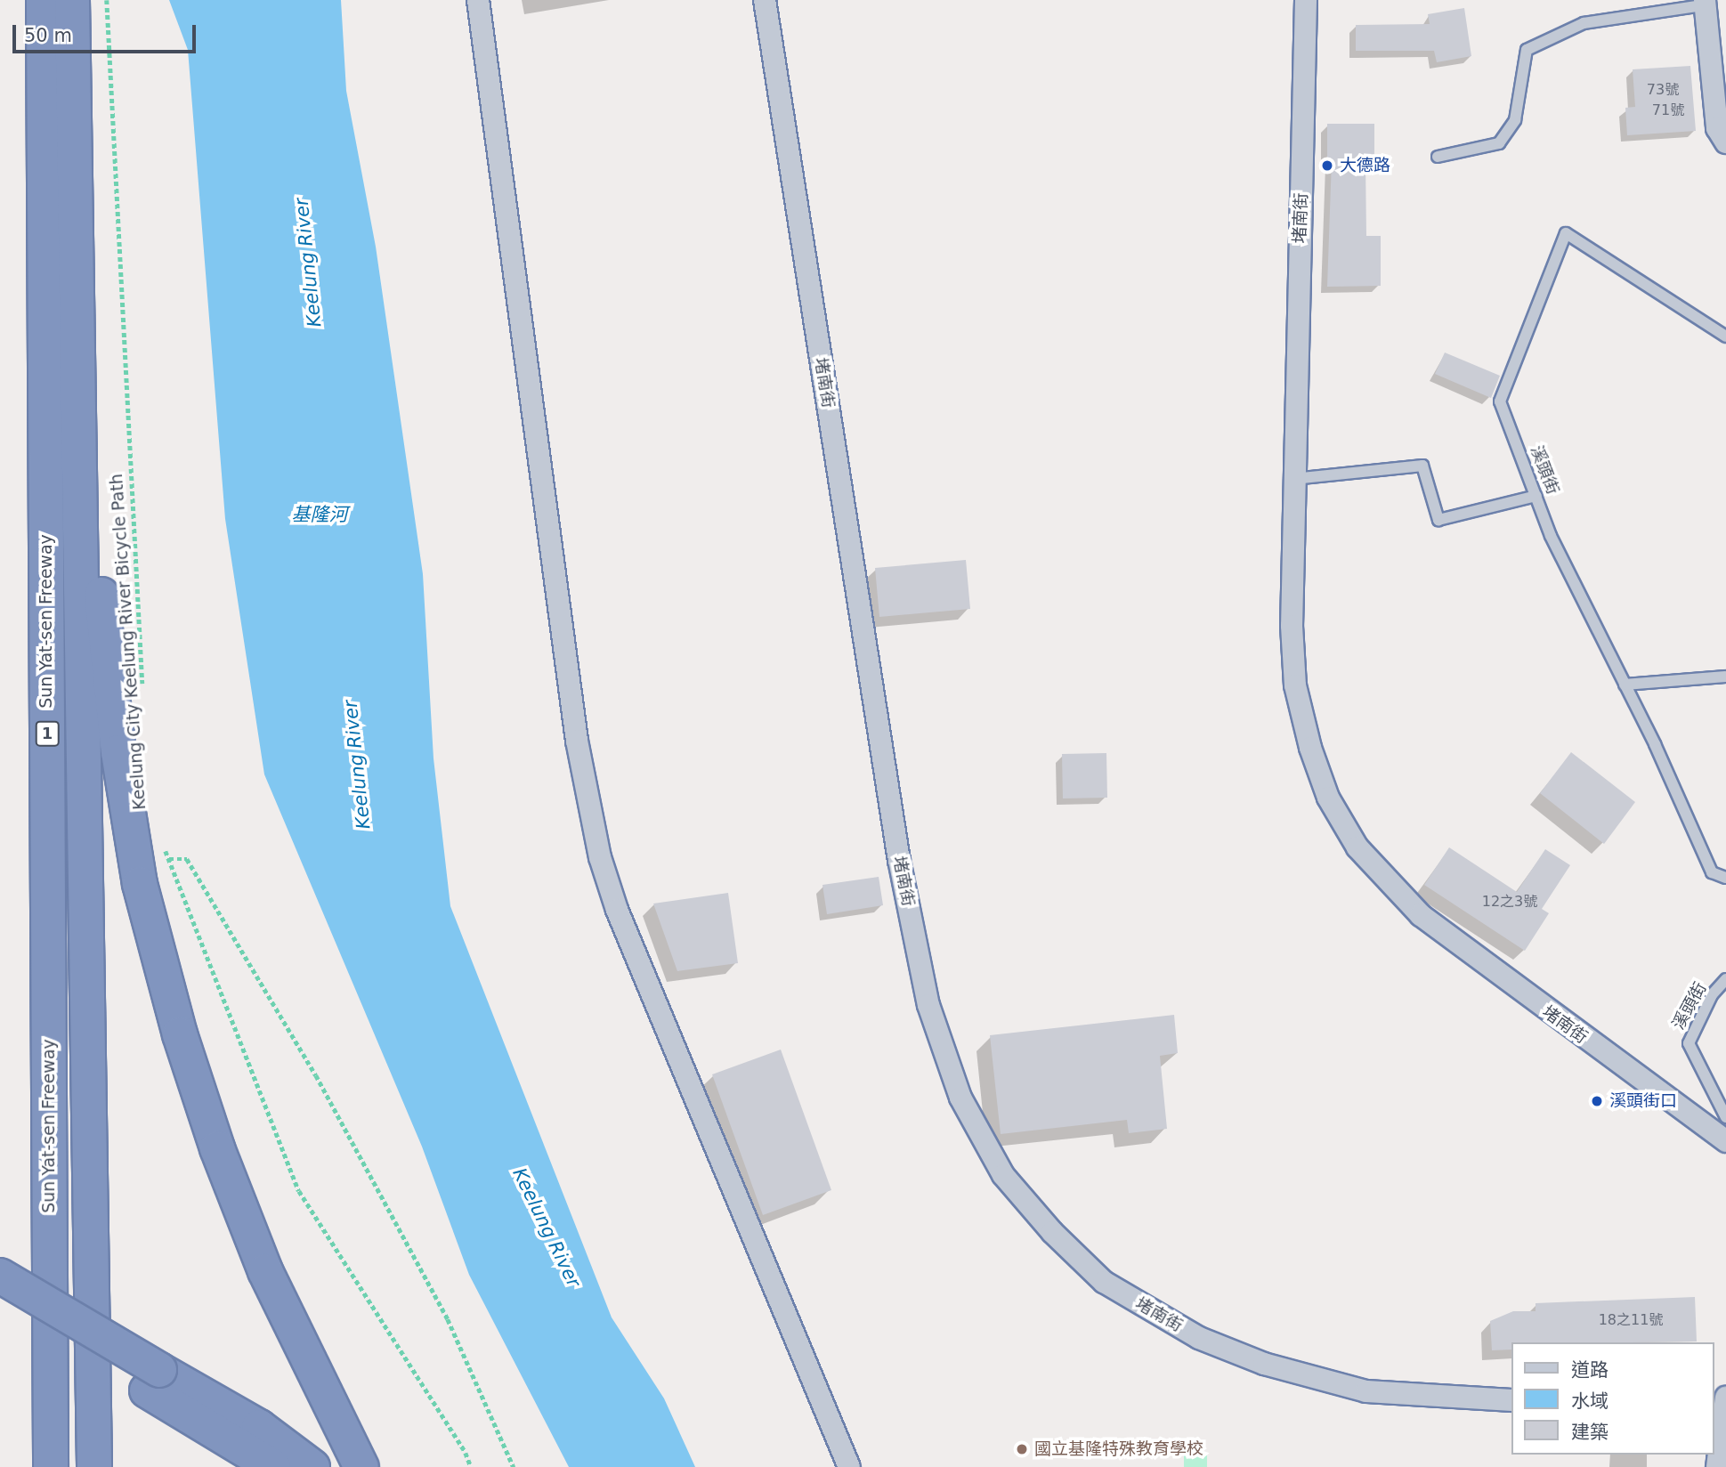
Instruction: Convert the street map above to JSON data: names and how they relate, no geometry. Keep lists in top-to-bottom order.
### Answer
{
  "streets": {
    "highway": ["Sun Yat-sen Freeway", "1"],
    "street": ["堵南街"],
    "lane": ["溪頭街"],
    "path": ["Keelung City Keelung River Bicycle Path"]
  },
  "water": ["Keelung River", "基隆河"],
  "places": ["大德路", "溪頭街口", "國立基隆特殊教育學校"],
  "house_numbers": [
    "73號",
    "71號",
    "12之3號",
    "18之11號"
  ],
  "legend": ["道路", "水域", "建築"],
  "scale_bar": "50 m"
}
